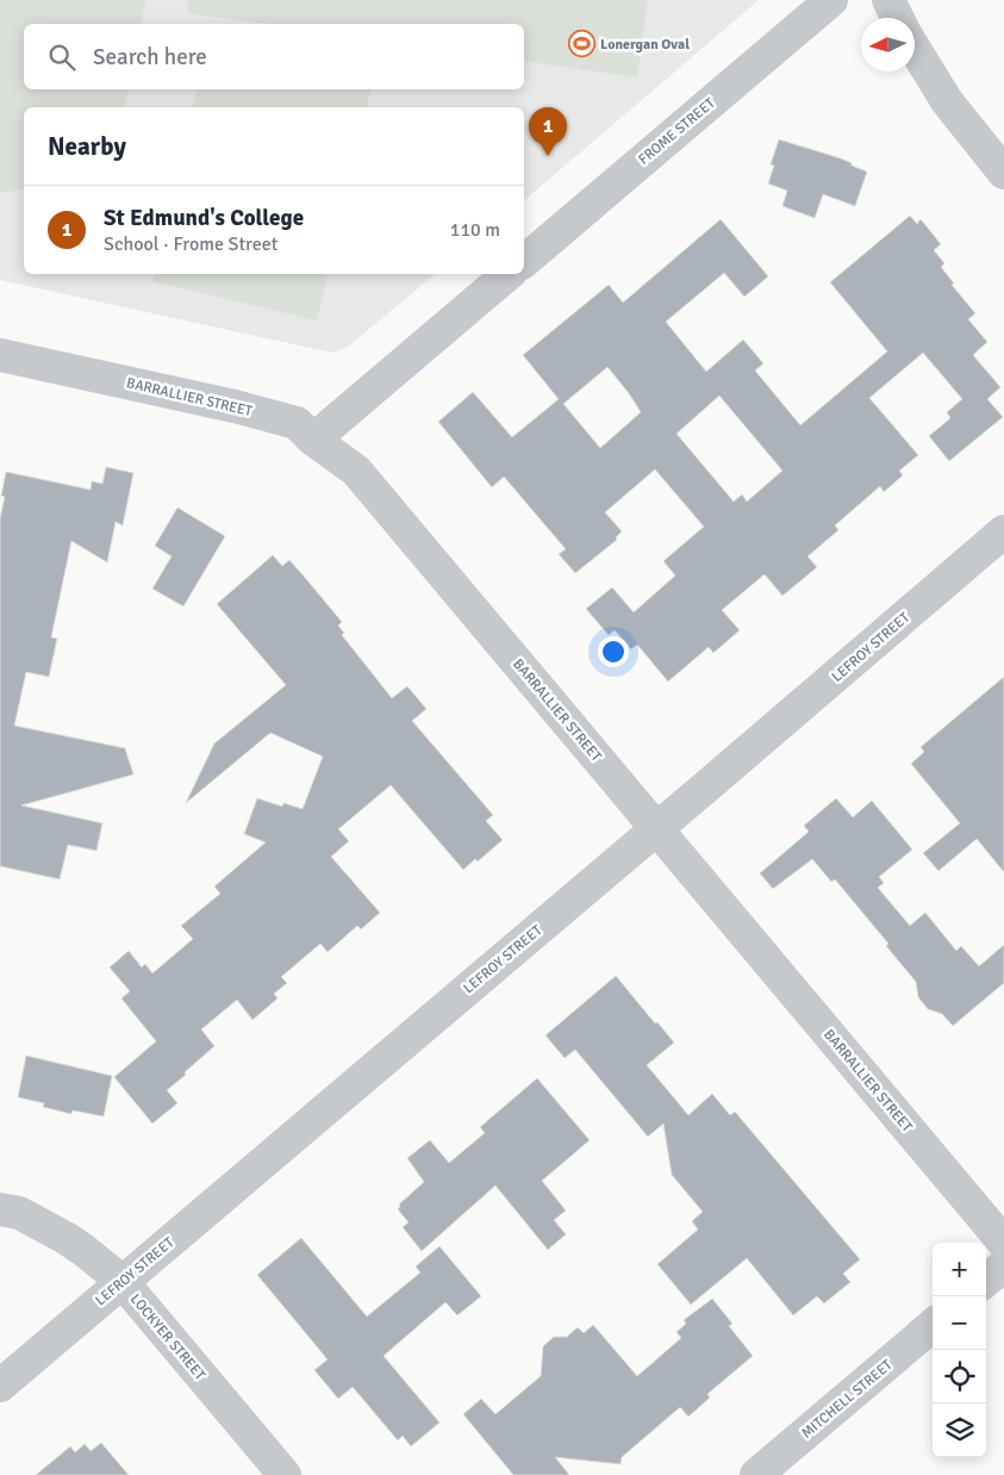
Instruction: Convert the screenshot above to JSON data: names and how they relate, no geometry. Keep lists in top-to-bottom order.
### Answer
{
  "streets": {
    "street": [
      "FROME STREET",
      "BARRALLIER STREET",
      "LEFROY STREET",
      "LOCKYER STREET",
      "MITCHELL STREET"
    ]
  },
  "crossings": [
    ["BARRALLIER STREET", "LEFROY STREET"],
    ["LEFROY STREET", "LOCKYER STREET"]
  ],
  "places": {
    "sports": ["Lonergan Oval"]
  },
  "north": "left",
  "page": {
    "search": "Search here",
    "pins": "1",
    "heading": "Nearby",
    "list": [
      {
        "mark": "1",
        "name": "St Edmund's College",
        "note": "School · Frome Street",
        "value": "110 m"
      }
    ],
    "map_buttons": ["+", "−"]
  }
}
